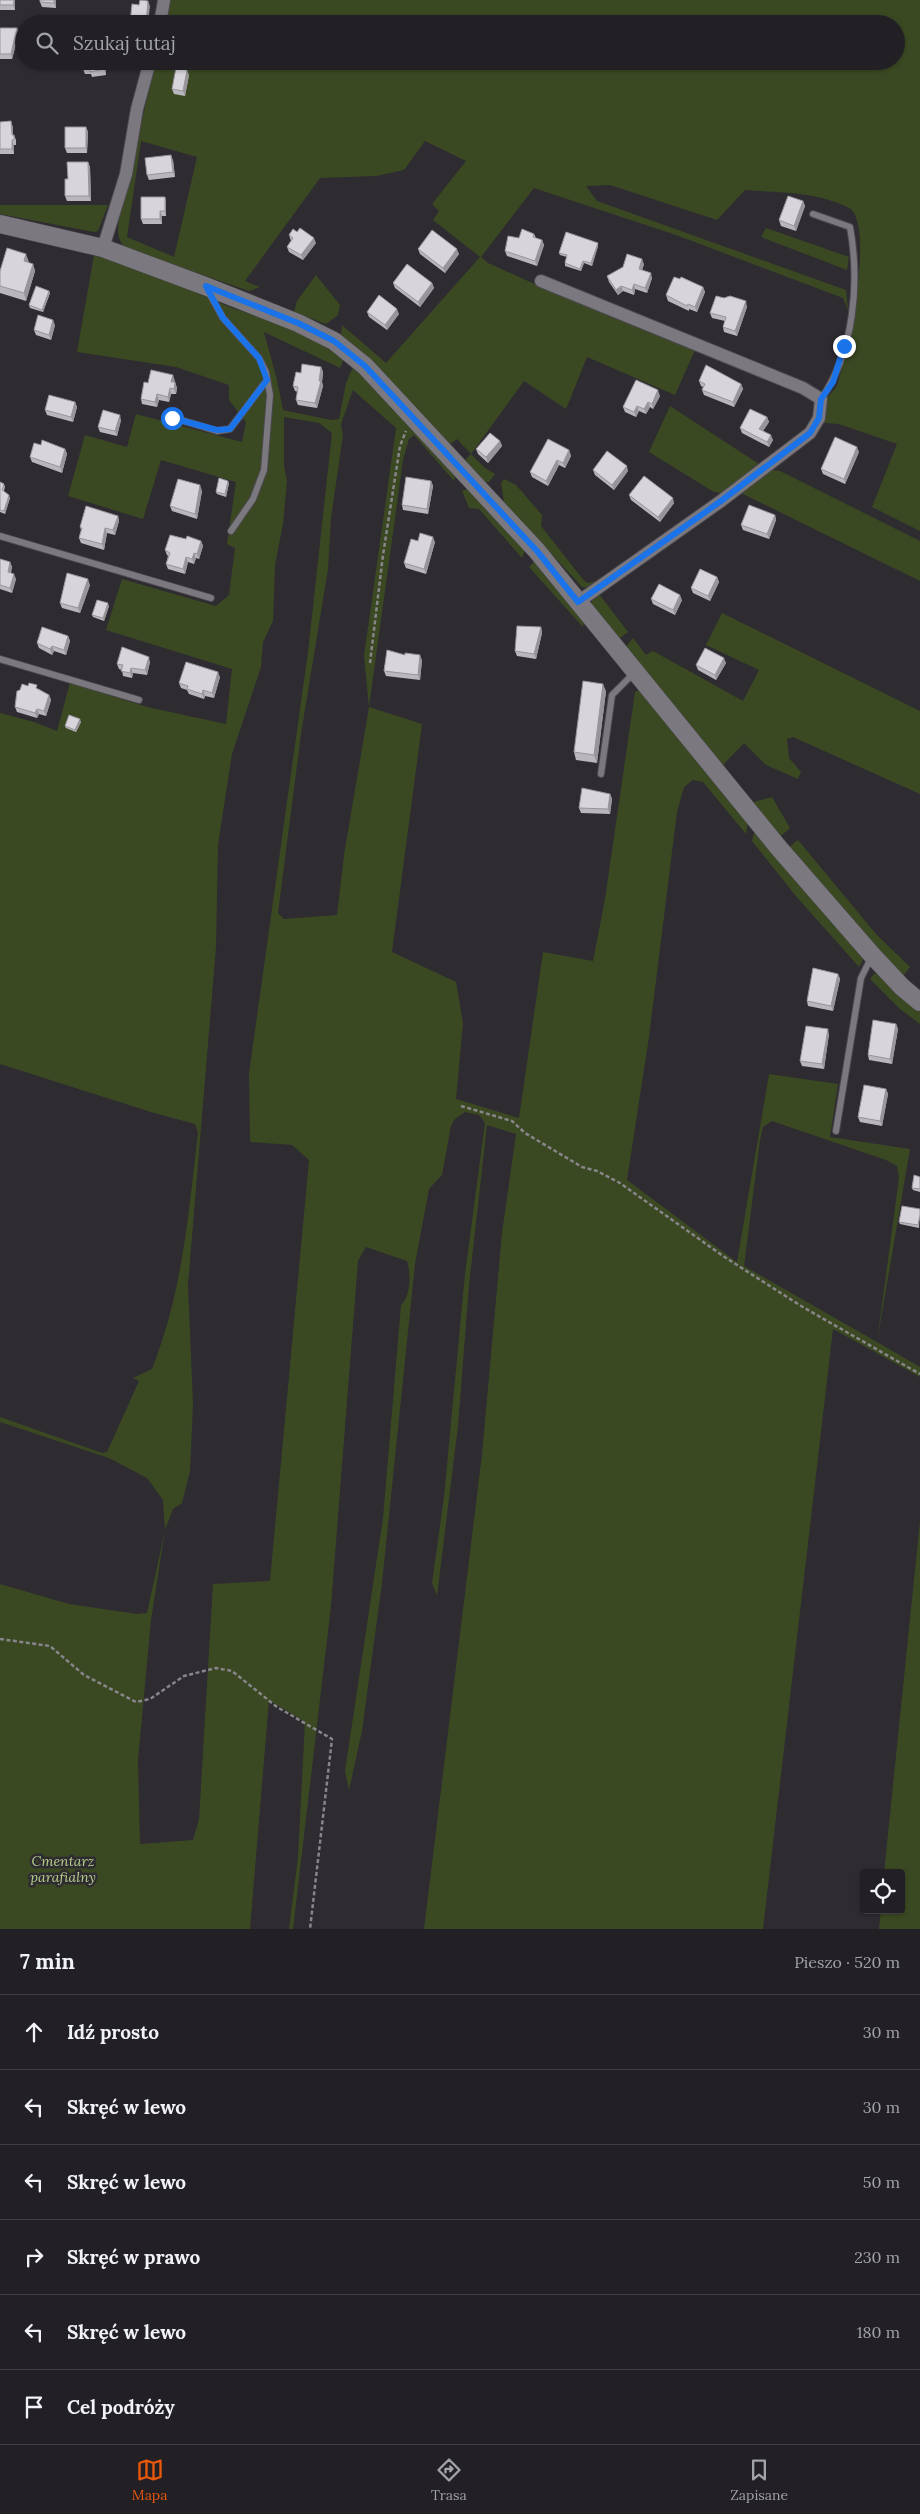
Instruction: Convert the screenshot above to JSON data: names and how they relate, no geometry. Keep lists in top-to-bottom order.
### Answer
{
  "parks": ["Cmentarz parafialny"],
  "page": {
    "search": "Szukaj tutaj",
    "heading": ["7 min", "Pieszo · 520 m"],
    "list": [
      ["Idź prosto", "30 m"],
      ["Skręć w lewo", "30 m"],
      ["Skręć w lewo", "50 m"],
      ["Skręć w prawo", "230 m"],
      ["Skręć w lewo", "180 m"],
      "Cel podróży"
    ],
    "nav": ["Mapa", "Trasa", "Zapisane"]
  }
}
